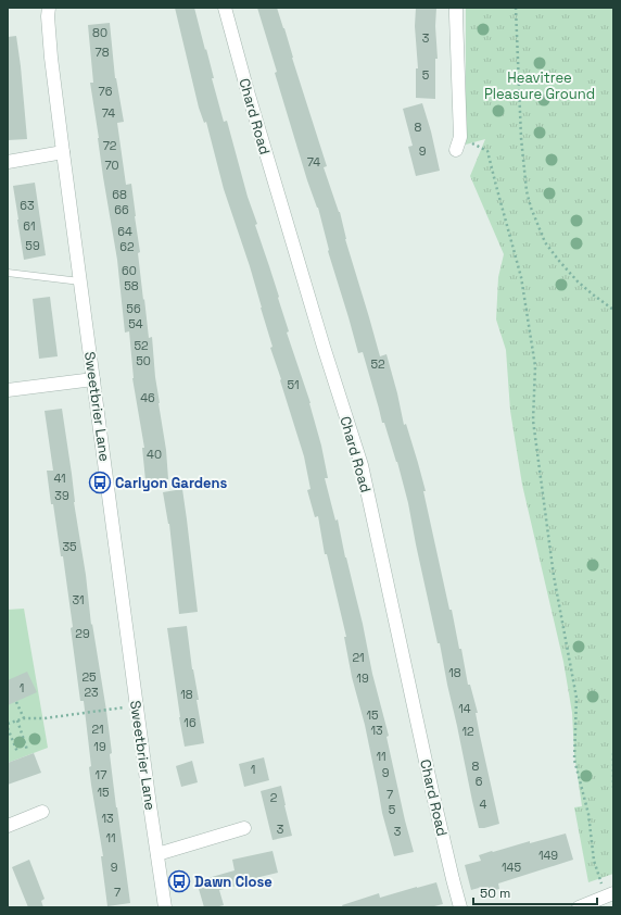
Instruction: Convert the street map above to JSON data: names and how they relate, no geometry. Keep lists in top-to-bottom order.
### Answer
{
  "streets": {
    "street": ["Chard Road", "Sweetbrier Lane"]
  },
  "parks": ["Heavitree Pleasure Ground"],
  "places": {
    "bus stop": ["Carlyon Gardens", "Dawn Close"]
  },
  "house_numbers": [
    "80",
    "3",
    "78",
    "5",
    "76",
    "74",
    "8",
    "72",
    "9",
    "74",
    "70",
    "68",
    "63",
    "66",
    "61",
    "64",
    "59",
    "62",
    "60",
    "58",
    "56",
    "54",
    "52",
    "50",
    "52",
    "51",
    "46",
    "40",
    "41",
    "39",
    "35",
    "31",
    "29",
    "21",
    "18",
    "25",
    "19",
    "1",
    "23",
    "18",
    "14",
    "15",
    "16",
    "21",
    "13",
    "12",
    "19",
    "11",
    "8",
    "1",
    "9",
    "17",
    "6",
    "15",
    "7",
    "2",
    "4",
    "5",
    "13",
    "3",
    "3",
    "11",
    "149",
    "9",
    "145",
    "7"
  ],
  "scale_bar": "50 m"
}
